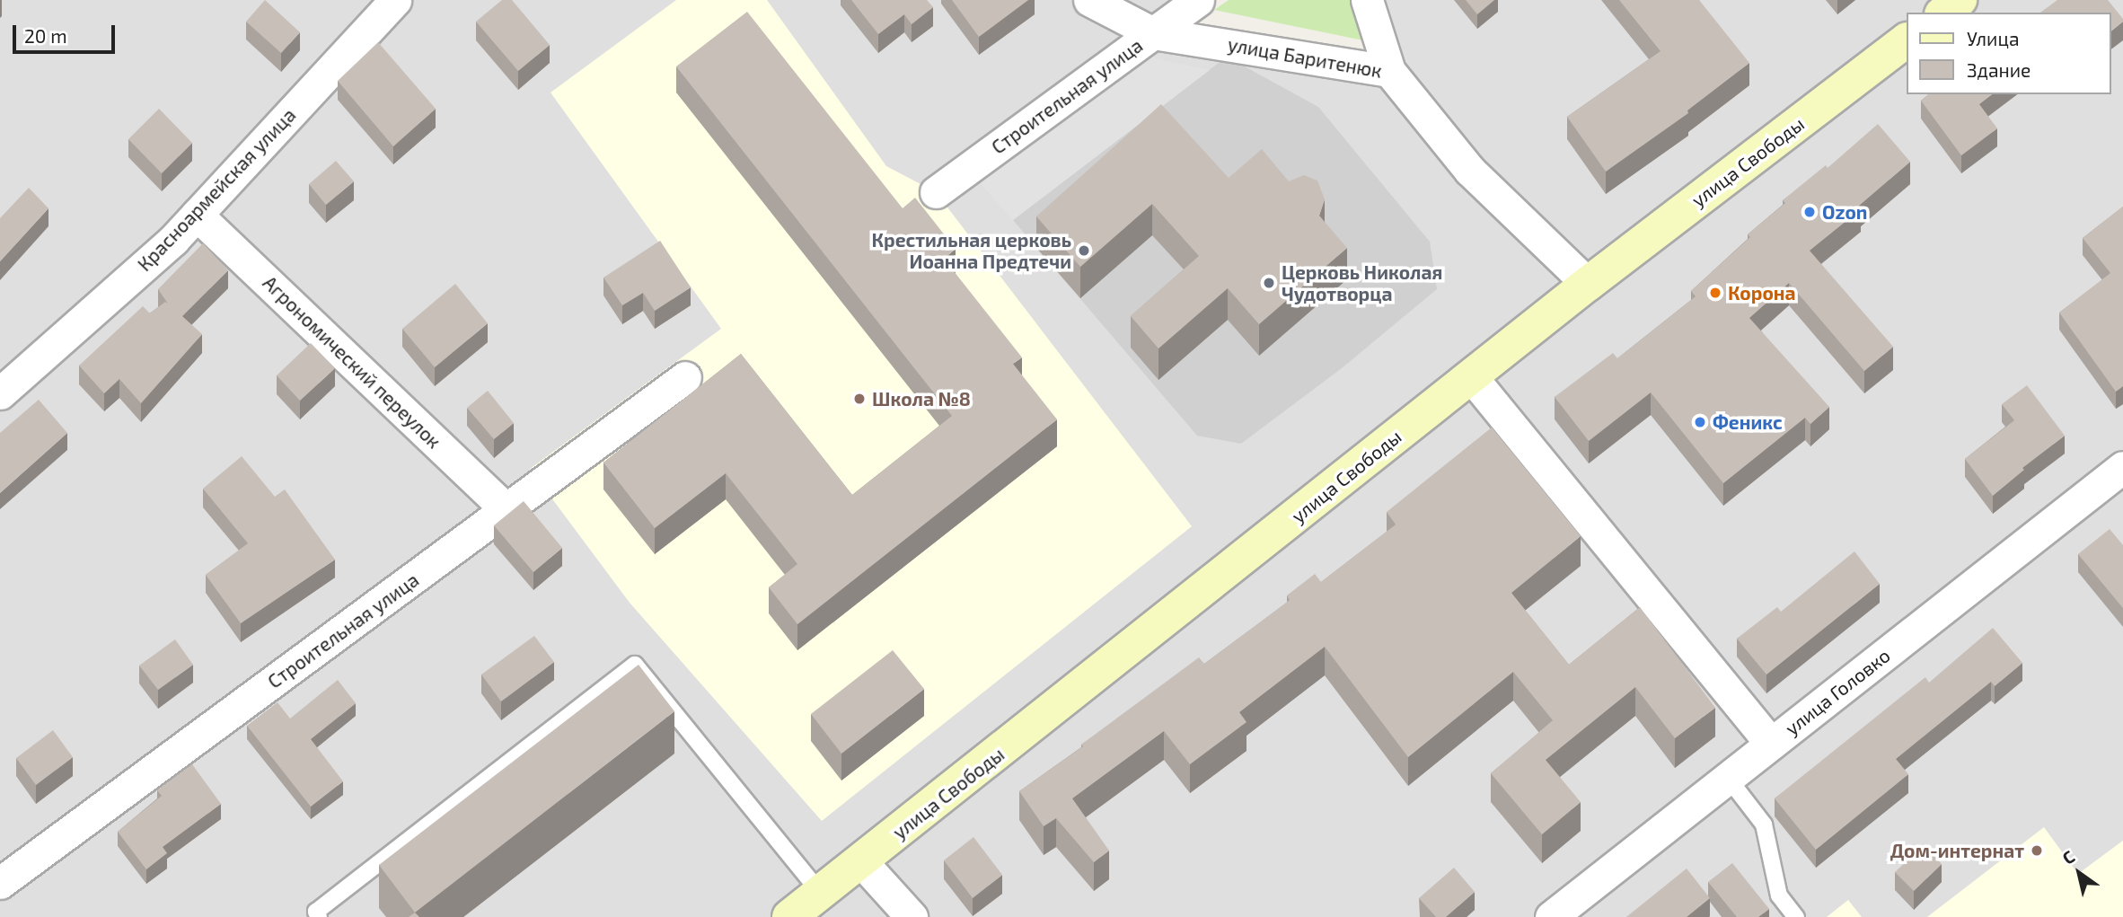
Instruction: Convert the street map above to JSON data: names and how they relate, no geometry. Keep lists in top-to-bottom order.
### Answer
{
  "streets": {
    "main road": ["улица Свободы"],
    "street": [
      "улица Баритенюк",
      "Строительная улица",
      "Красноармейская улица",
      "Агрономический переулок",
      "улица Головко"
    ]
  },
  "crossings": [
    ["улица Баритенюк", "Строительная улица"],
    ["улица Баритенюк", "улица Свободы"],
    ["Строительная улица", "Агрономический переулок"],
    ["Красноармейская улица", "Агрономический переулок"]
  ],
  "places": [
    "Ozon",
    "Крестильная церковь Иоанна Предтечи",
    "Церковь Николая Чудотворца",
    "Корона",
    "Школа №8",
    "Феникс",
    "Дом-интернат"
  ],
  "legend": ["Улица", "Здание"],
  "scale_bar": "20 m",
  "north": "top left"
}
